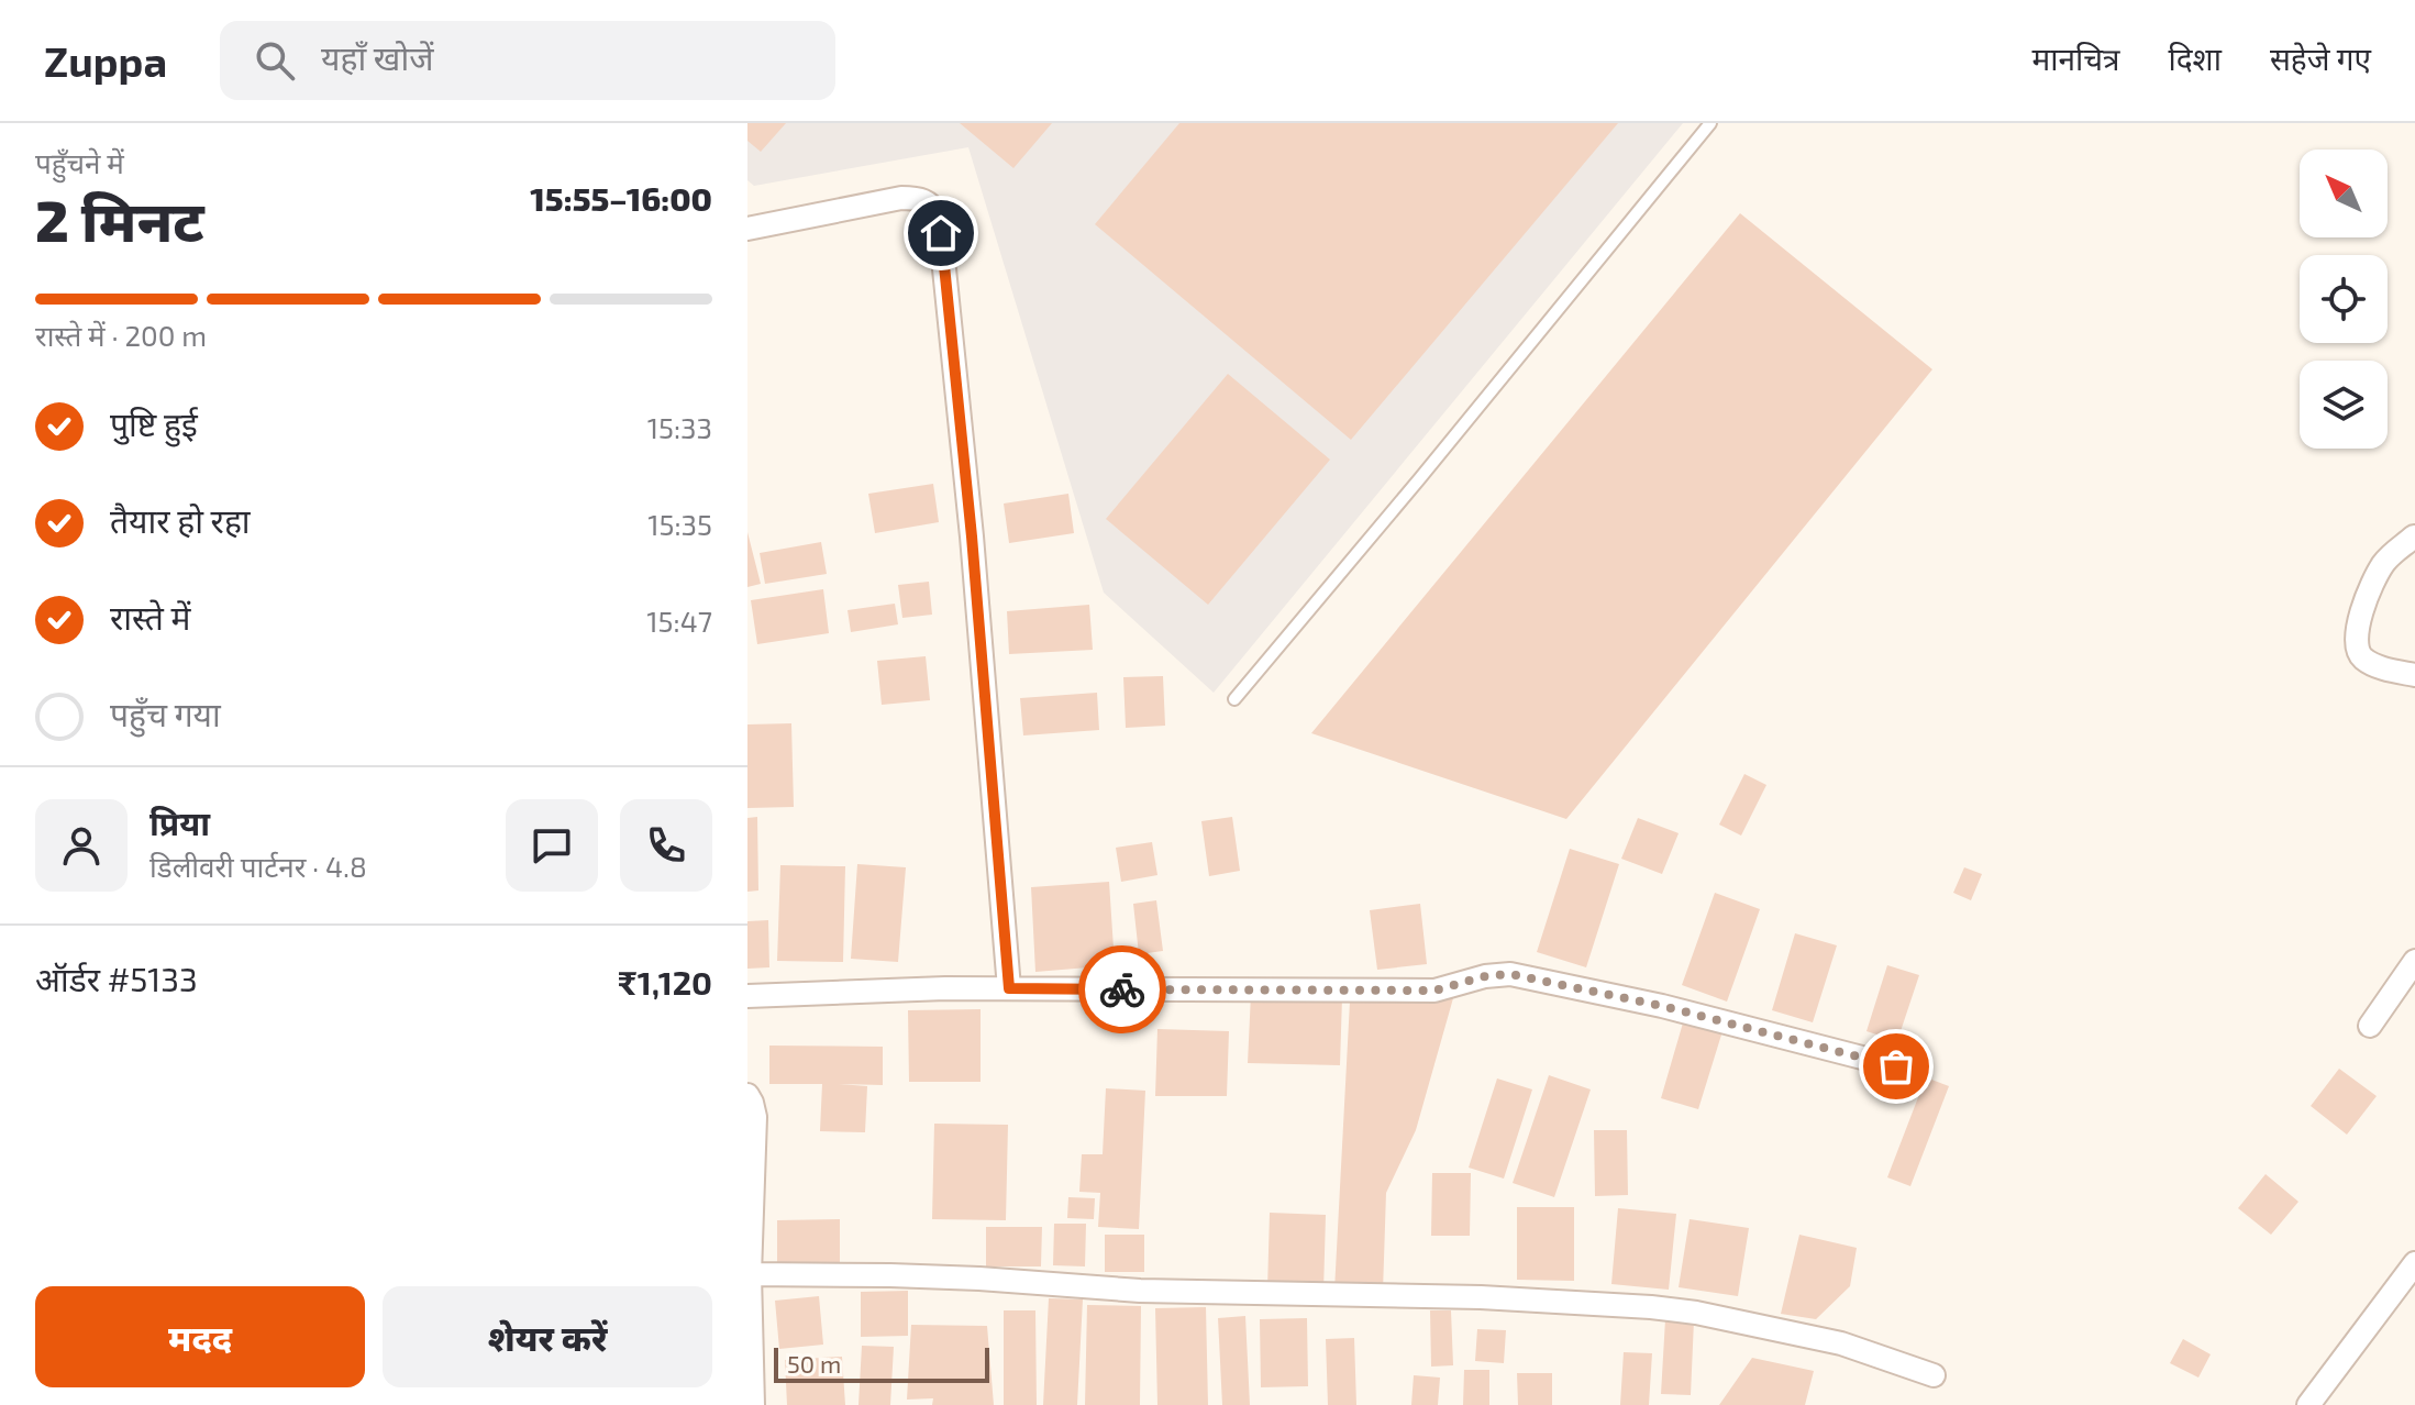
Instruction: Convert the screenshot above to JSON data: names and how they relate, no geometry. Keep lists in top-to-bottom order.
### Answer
{
  "scale_bar": "50 m",
  "north": "top left",
  "page": {
    "header": "Zuppa",
    "search": "यहाँ खोजें",
    "nav": ["मानचित्र", "दिशा", "सहेजे गए"],
    "heading": ["2 मिनट", "पहुँचने में", "15:55–16:00"],
    "panel": [
      "प्रिया",
      "डिलीवरी पार्टनर · 4.8",
      "ऑर्डर #5133",
      "₹1,120"
    ],
    "bar": "रास्ते में · 200 m",
    "list": [
      ["पुष्टि हुई", "15:33"],
      ["तैयार हो रहा", "15:35"],
      ["रास्ते में", "15:47"],
      "पहुँच गया"
    ],
    "buttons": ["मदद", "शेयर करें"],
    "scale": "50 m"
  }
}
